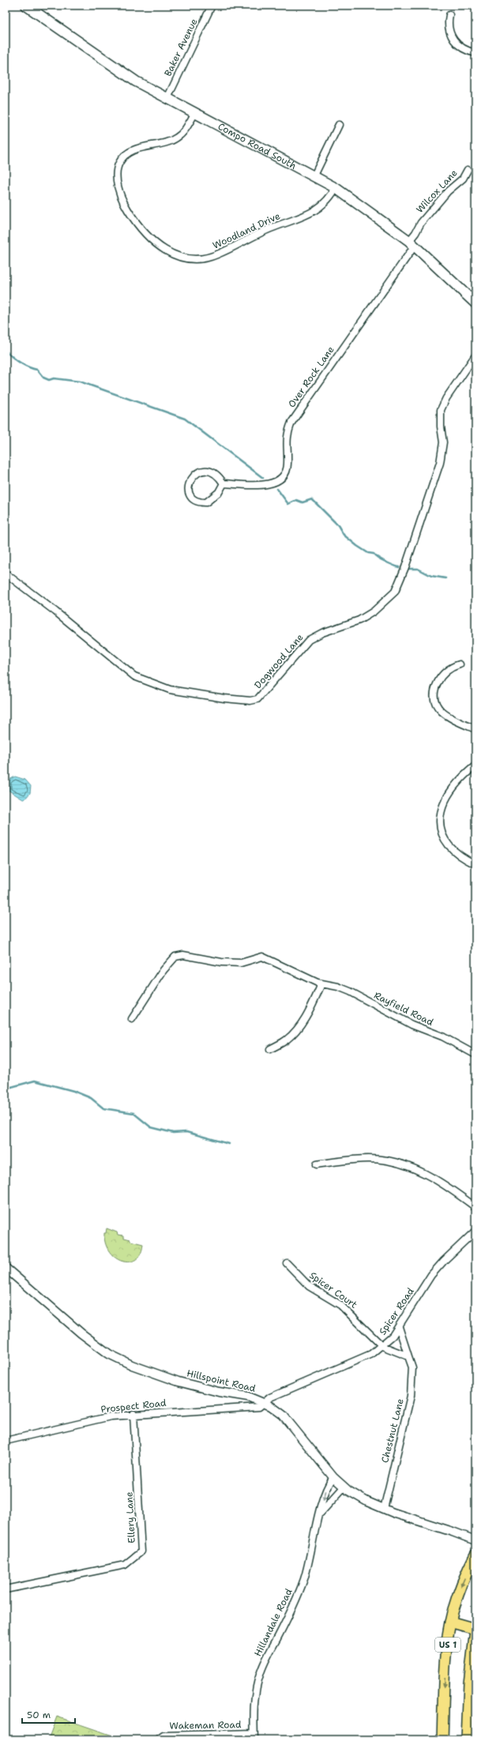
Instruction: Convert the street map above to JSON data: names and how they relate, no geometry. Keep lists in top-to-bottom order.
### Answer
{
  "streets": {
    "main road": ["Compo Road South", "US 1"],
    "street": [
      "Baker Avenue",
      "Wilcox Lane",
      "Woodland Drive",
      "Over Rock Lane",
      "Dogwood Lane",
      "Rayfield Road",
      "Spicer Court",
      "Spicer Road",
      "Hillspoint Road",
      "Prospect Road",
      "Chestnut Lane",
      "Ellery Lane",
      "Hillandale Road",
      "Wakeman Road"
    ]
  },
  "crossings": [
    ["Baker Avenue", "Compo Road South"],
    ["Compo Road South", "Wilcox Lane"],
    ["Compo Road South", "Woodland Drive"],
    ["Compo Road South", "Over Rock Lane"],
    ["Wilcox Lane", "Over Rock Lane"],
    ["Spicer Court", "Spicer Road"],
    ["Spicer Road", "Hillspoint Road"],
    ["Spicer Road", "Prospect Road"],
    ["Spicer Road", "Chestnut Lane"],
    ["Hillspoint Road", "Prospect Road"],
    ["Hillspoint Road", "Chestnut Lane"],
    ["Hillspoint Road", "Hillandale Road"],
    ["Prospect Road", "Ellery Lane"],
    ["Hillandale Road", "Wakeman Road"]
  ],
  "scale_bar": "50 m"
}
